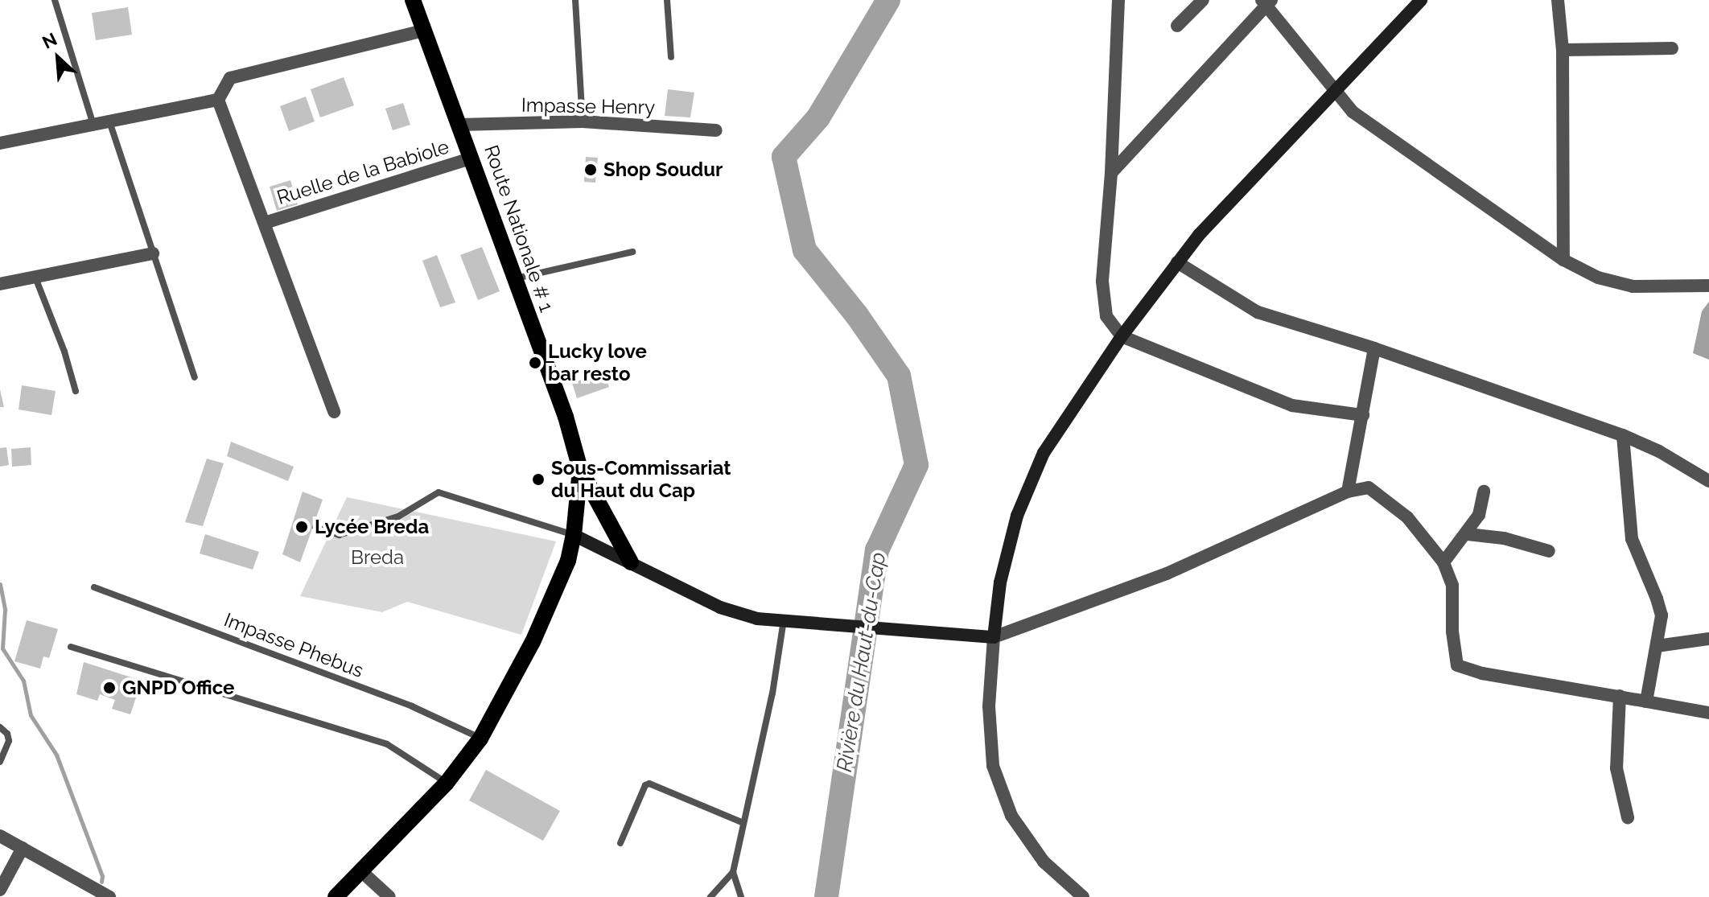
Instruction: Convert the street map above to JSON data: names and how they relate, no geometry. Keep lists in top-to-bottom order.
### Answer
{
  "streets": {
    "main road": ["Route Nationale # 1"],
    "street": ["Impasse Henry", "Ruelle de la Babiole"],
    "lane": ["Impasse Phebus"]
  },
  "crossings": [
    ["Impasse Henry", "Route Nationale # 1"],
    ["Ruelle de la Babiole", "Route Nationale # 1"],
    ["Route Nationale # 1", "Impasse Phebus"]
  ],
  "water": ["Rivière du Haut-du-Cap"],
  "parks": ["Breda"],
  "places": [
    "Shop Soudur",
    "Lucky love bar resto",
    "Sous-Commissariat du Haut du Cap",
    "Lycée Breda",
    "GNPD Office"
  ],
  "north": "top left"
}
